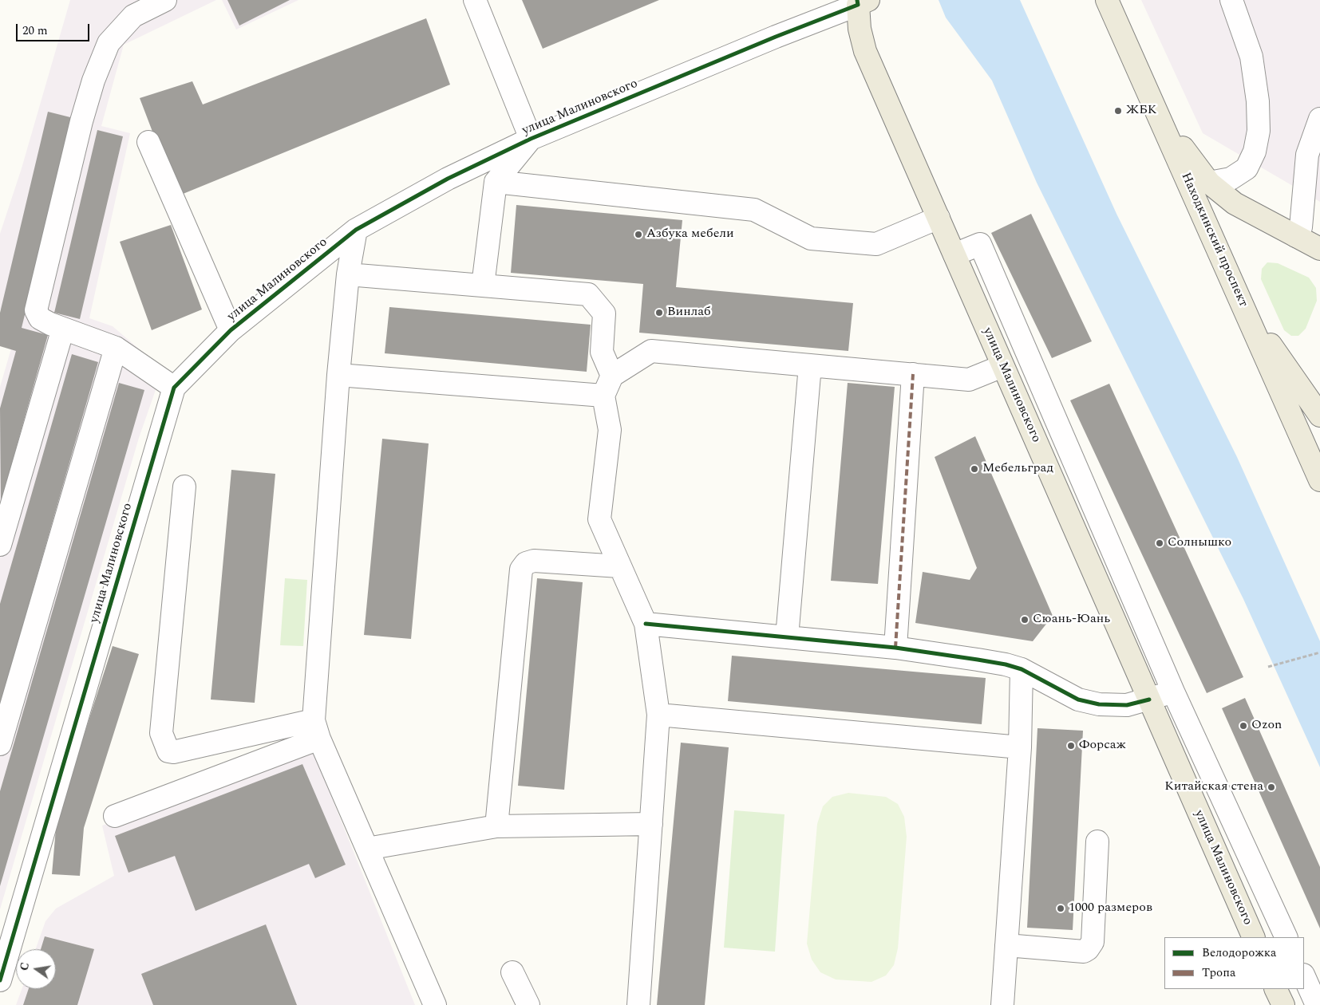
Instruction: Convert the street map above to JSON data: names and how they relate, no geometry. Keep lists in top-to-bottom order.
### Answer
{
  "streets": {
    "main road": ["улица Малиновского", "Находкинский проспект"]
  },
  "places": [
    "ЖБК",
    "Азбука мебели",
    "Винлаб",
    "Мебельград",
    "Солнышко",
    "Сюань-Юань",
    "Ozon",
    "Форсаж",
    "Китайская стена",
    "1000 размеров"
  ],
  "legend": ["Велодорожка", "Тропа"],
  "scale_bar": "20 m",
  "north": "left"
}
